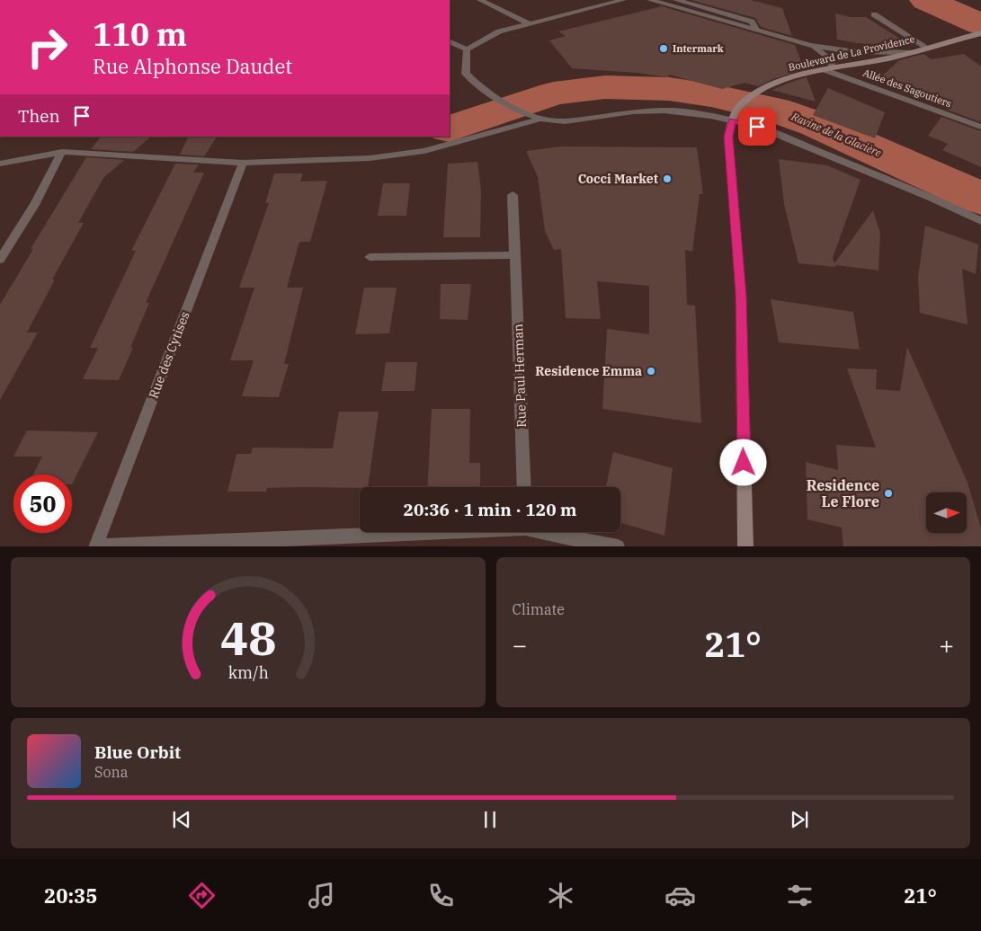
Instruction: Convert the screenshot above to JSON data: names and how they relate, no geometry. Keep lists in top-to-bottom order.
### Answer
{
  "streets": {
    "main road": ["Boulevard de La Providence"],
    "street": ["Allée des Sagoutiers", "Rue des Cytises", "Rue Paul Herman"]
  },
  "crossings": [
    ["Boulevard de La Providence", "Allée des Sagoutiers"]
  ],
  "water": ["Ravine de la Glacière"],
  "places": [
    "Intermark",
    "Cocci Market",
    "Residence Emma",
    "Residence Le Flore"
  ],
  "north": "right",
  "page": {
    "turn": ["110 m", "Rue Alphonse Daudet"],
    "then": "Then",
    "limit": "50",
    "trip": "20:36 · 1 min · 120 m",
    "tile": "Climate",
    "heat": ["−", "21°", "+"],
    "song": ["Blue Orbit", "Sona"],
    "tabs": ["20:35", "21°"],
    "gauge": ["48", "km/h"]
  }
}
